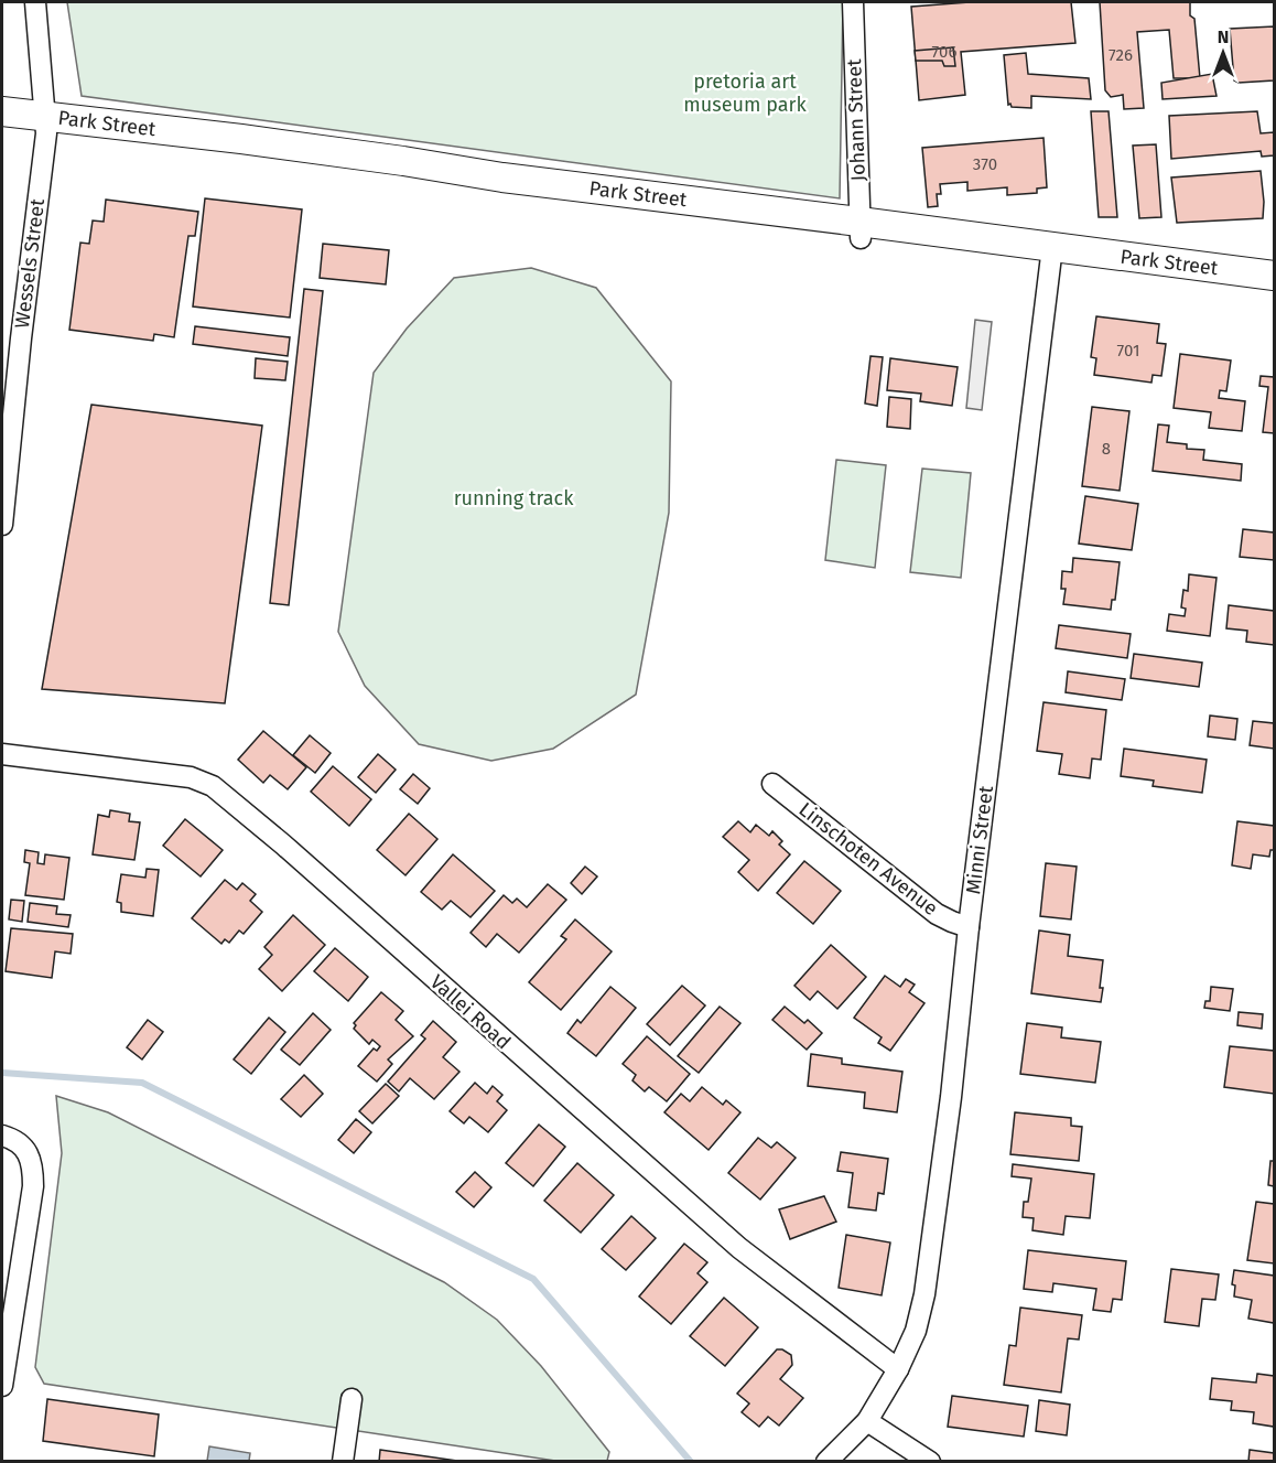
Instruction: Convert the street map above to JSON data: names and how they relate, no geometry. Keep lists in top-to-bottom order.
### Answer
{
  "streets": {
    "street": [
      "Johann Street",
      "Park Street",
      "Wessels Street",
      "Minni Street",
      "Linschoten Avenue",
      "Vallei Road"
    ]
  },
  "crossings": [
    ["Johann Street", "Park Street"],
    ["Park Street", "Wessels Street"],
    ["Park Street", "Minni Street"],
    ["Minni Street", "Linschoten Avenue"],
    ["Minni Street", "Vallei Road"]
  ],
  "parks": ["pretoria art museum park", "running track"],
  "house_numbers": [
    "706",
    "726",
    "370",
    "701",
    "8"
  ],
  "north": "top"
}
